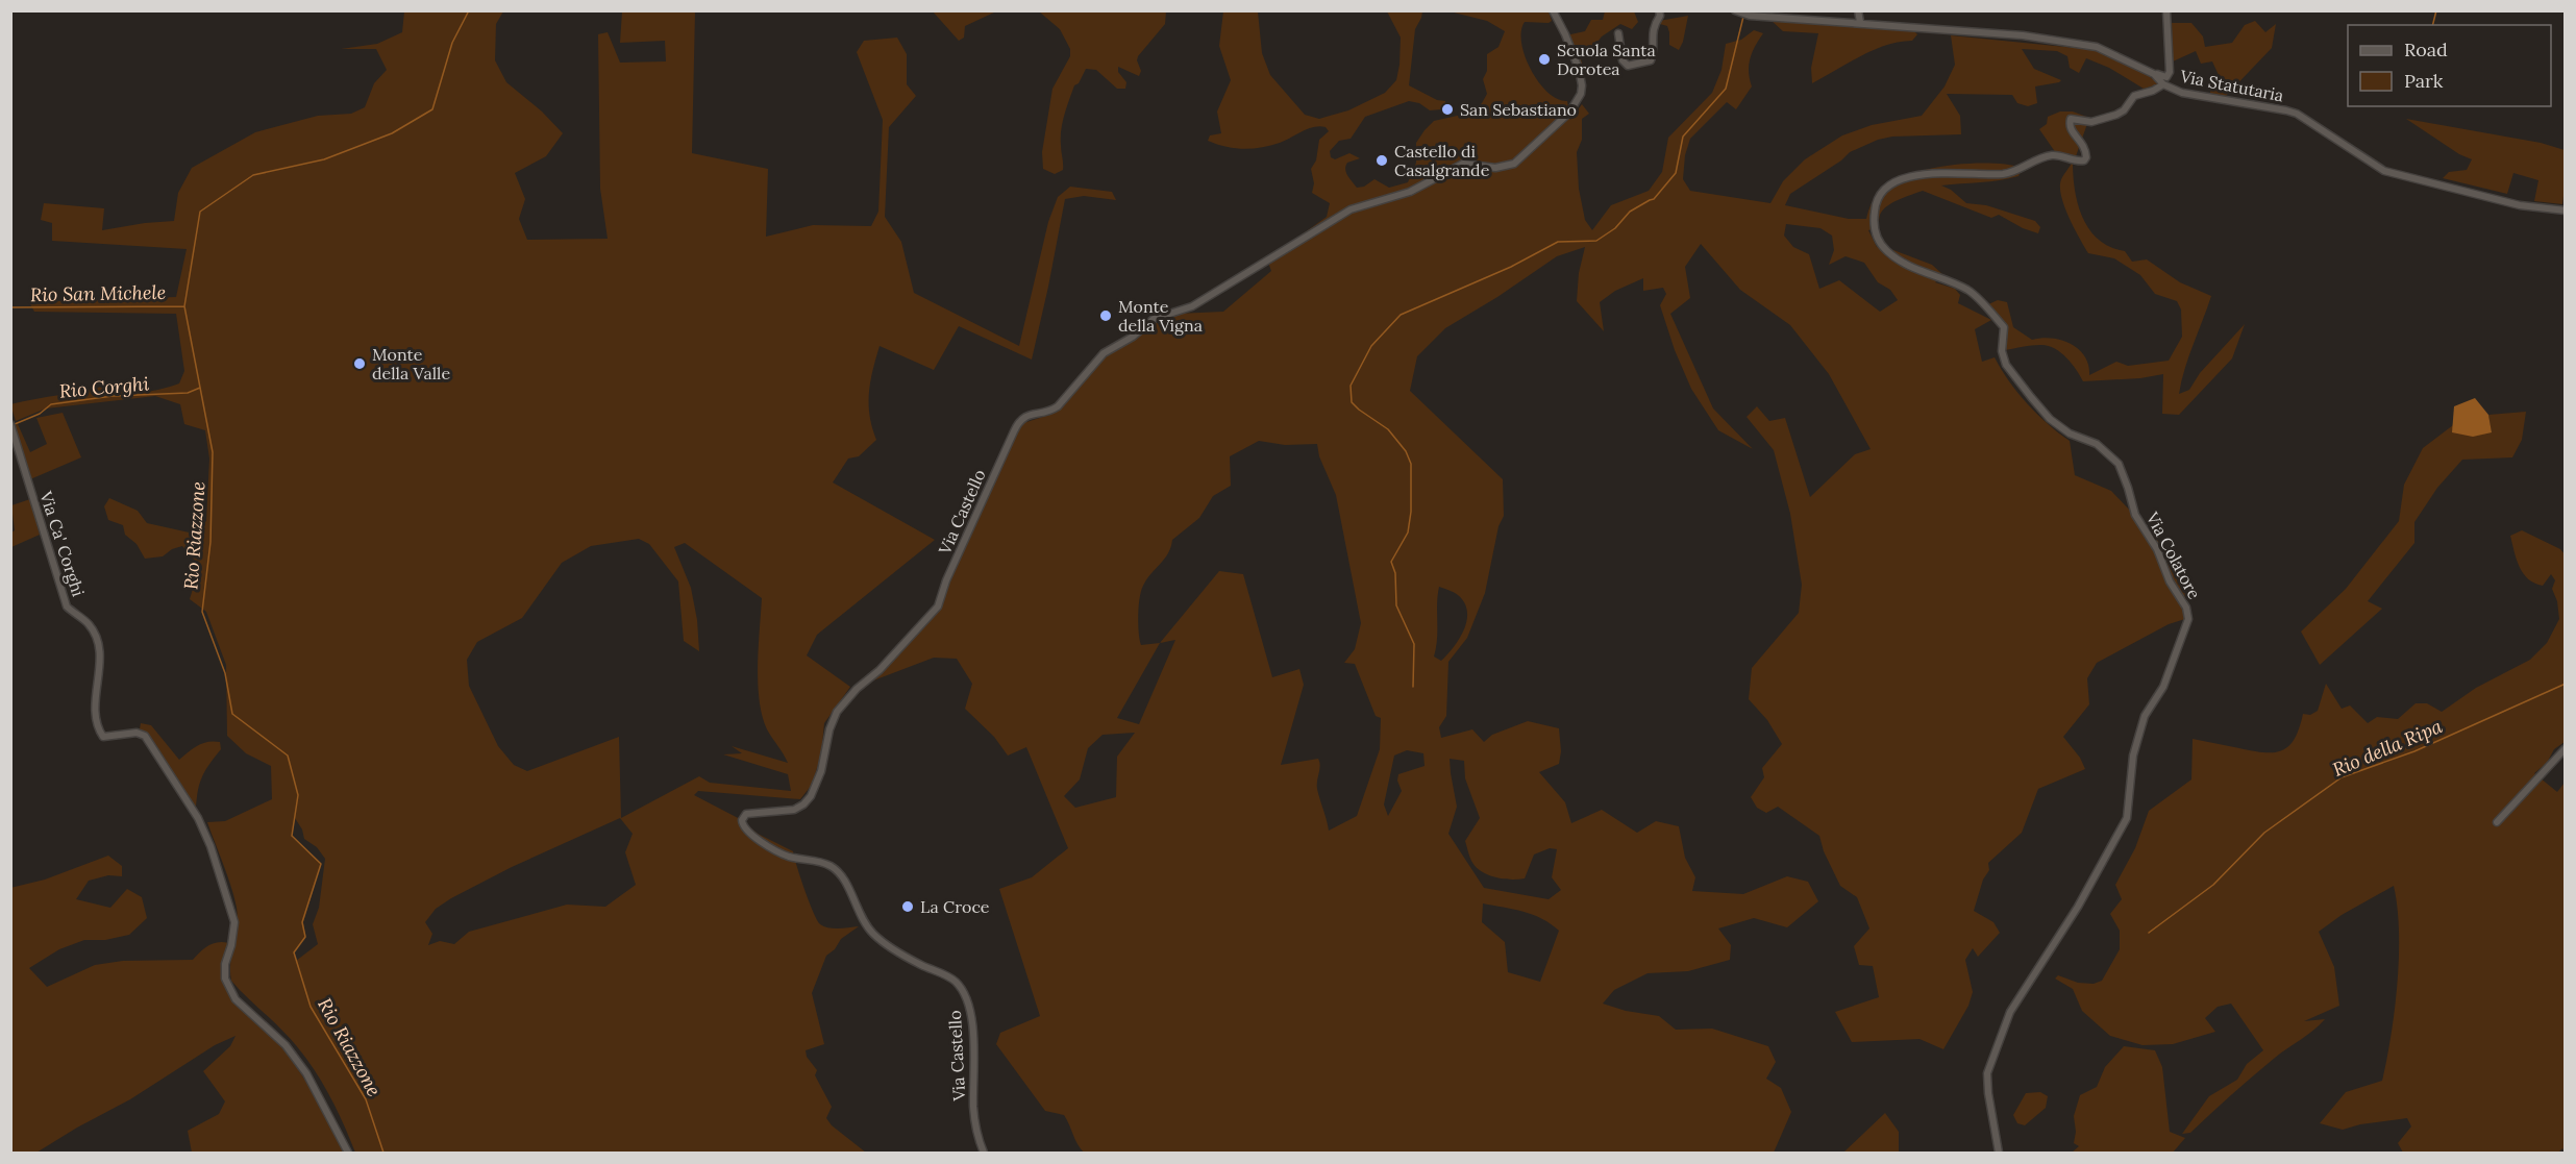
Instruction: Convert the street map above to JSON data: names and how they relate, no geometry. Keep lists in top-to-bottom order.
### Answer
{
  "streets": {
    "street": [
      "Via Statutaria",
      "Via Castello",
      "Via Ca' Corghi",
      "Via Colatore"
    ]
  },
  "crossings": [
    ["Via Statutaria", "Via Colatore"]
  ],
  "water": [
    "Rio San Michele",
    "Rio Corghi",
    "Rio Riazzone",
    "Rio della Ripa"
  ],
  "places": [
    "Scuola Santa Dorotea",
    "San Sebastiano",
    "Castello di Casalgrande",
    "Monte della Vigna",
    "Monte della Valle",
    "La Croce"
  ],
  "legend": ["Road", "Park"]
}
